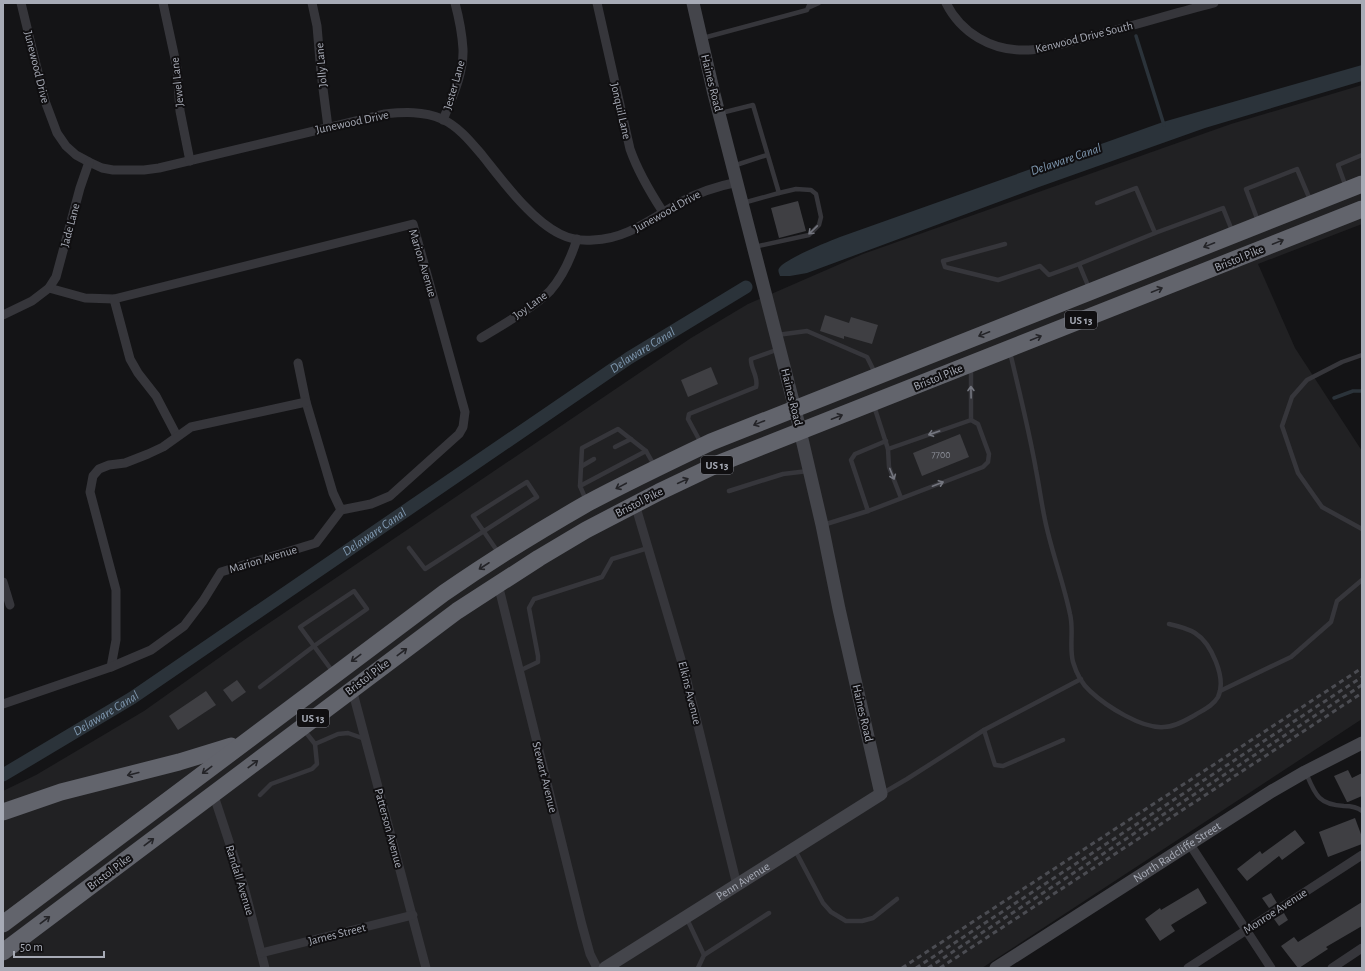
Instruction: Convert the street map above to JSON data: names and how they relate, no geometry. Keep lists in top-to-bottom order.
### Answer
{
  "streets": {
    "highway": ["Bristol Pike", "US 13"],
    "street": [
      "Kenwood Drive South",
      "Jolly Lane",
      "Junewood Drive",
      "Jewel Lane",
      "Haines Road",
      "Jester Lane",
      "Jonquil Lane",
      "Jade Lane",
      "Marion Avenue",
      "Joy Lane",
      "Elkins Avenue",
      "Stewart Avenue",
      "Patterson Avenue",
      "North Radcliffe Street",
      "Randall Avenue",
      "Penn Avenue",
      "Monroe Avenue",
      "James Street"
    ]
  },
  "crossings": [
    ["Jolly Lane", "Junewood Drive"],
    ["Junewood Drive", "Jewel Lane"],
    ["Junewood Drive", "Haines Road"],
    ["Junewood Drive", "Jester Lane"],
    ["Junewood Drive", "Jonquil Lane"],
    ["Junewood Drive", "Jade Lane"],
    ["Junewood Drive", "Joy Lane"],
    ["Haines Road", "Bristol Pike"],
    ["Haines Road", "Penn Avenue"],
    ["Jade Lane", "Marion Avenue"],
    ["Bristol Pike", "Elkins Avenue"],
    ["Bristol Pike", "Stewart Avenue"],
    ["Bristol Pike", "Patterson Avenue"],
    ["Bristol Pike", "Randall Avenue"],
    ["Elkins Avenue", "Penn Avenue"],
    ["Patterson Avenue", "James Street"],
    ["Randall Avenue", "James Street"]
  ],
  "water": ["Delaware Canal"],
  "house_numbers": ["7700"],
  "scale_bar": "50 m"
}
